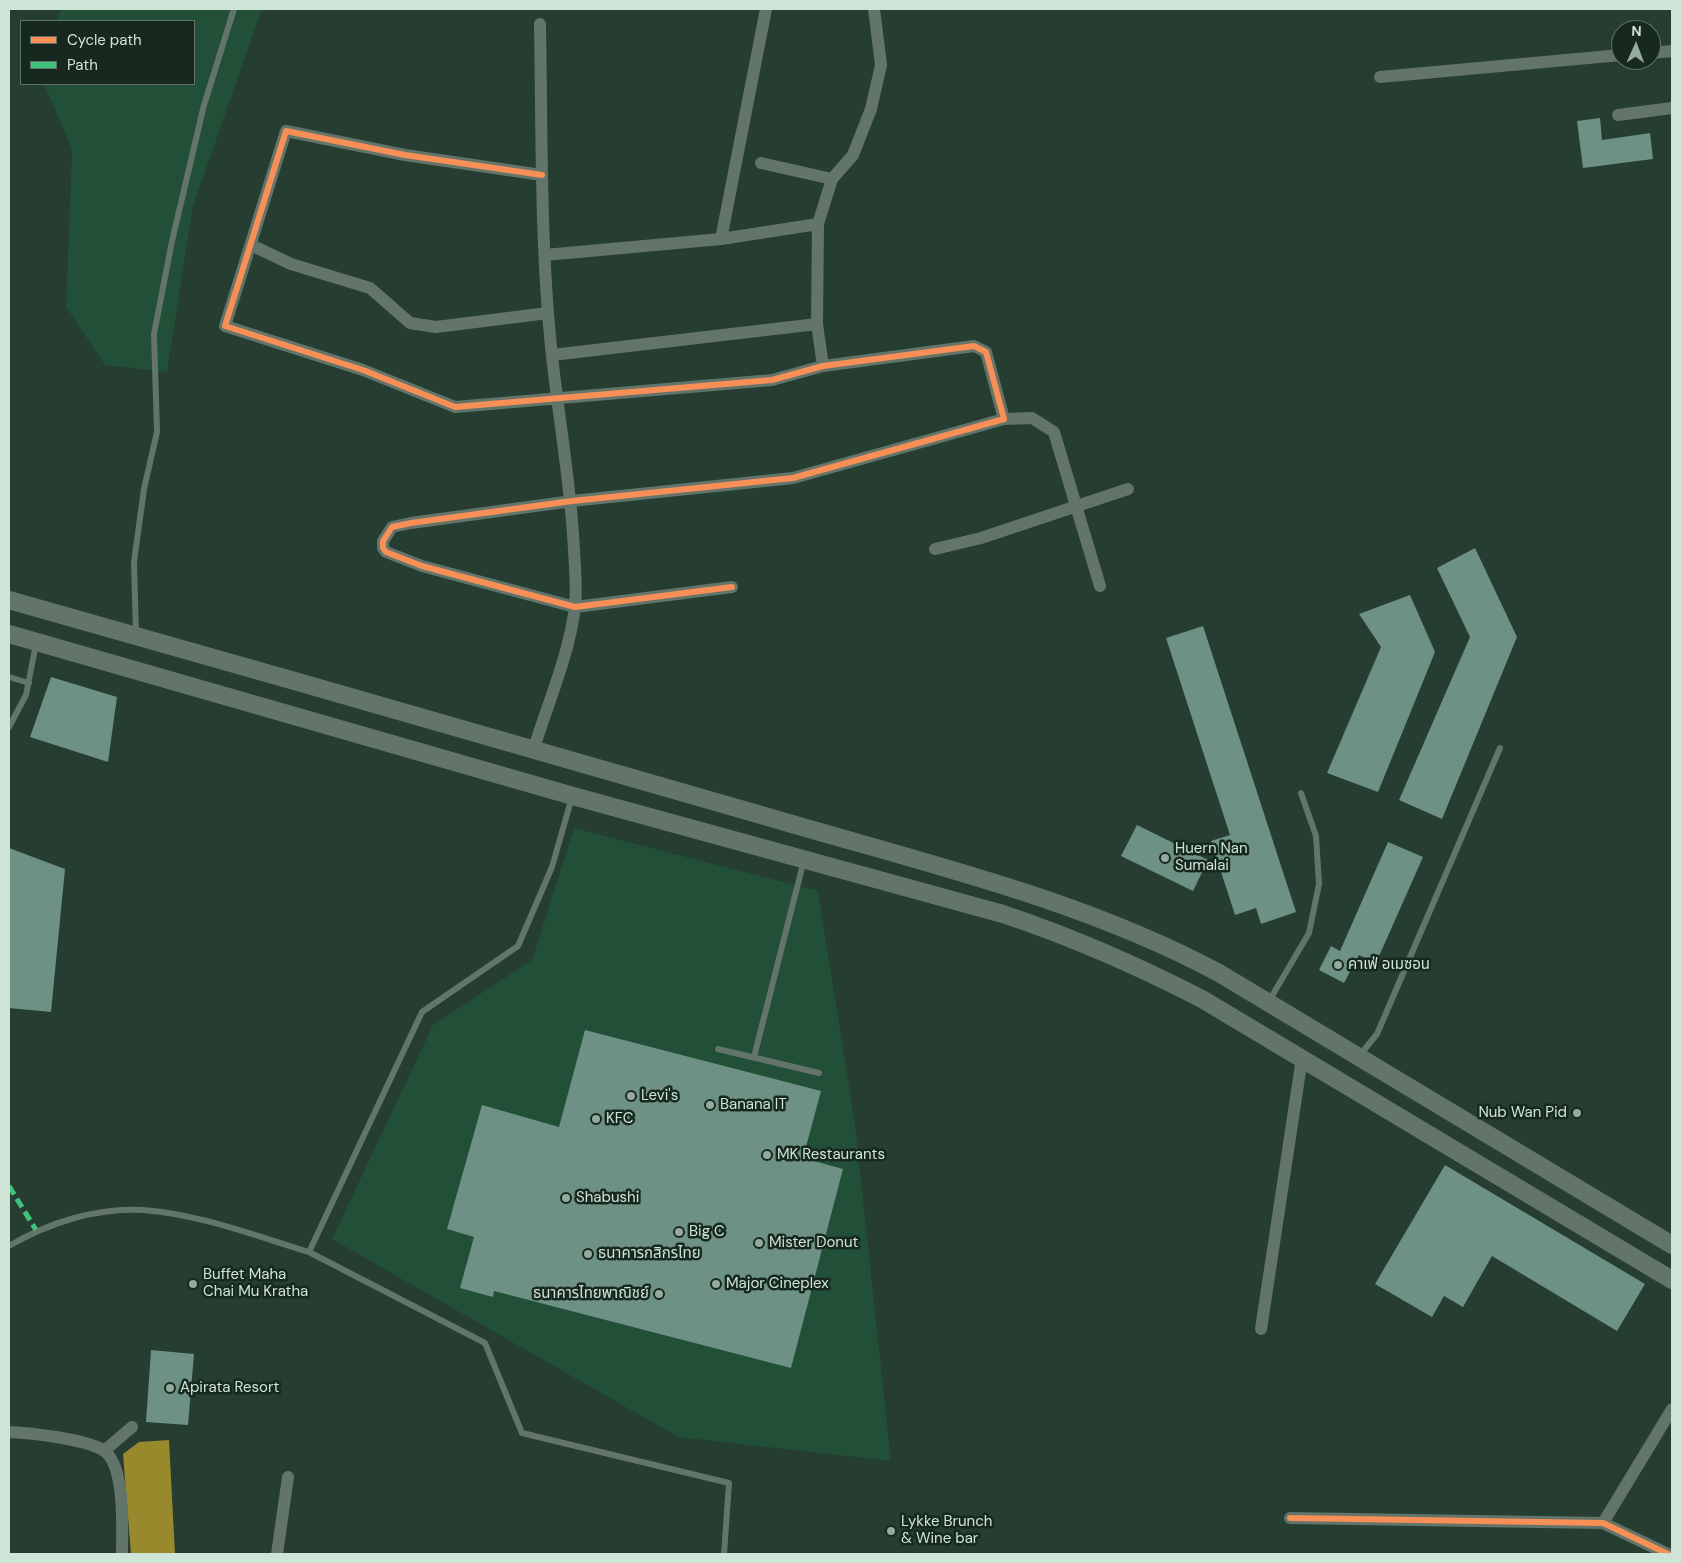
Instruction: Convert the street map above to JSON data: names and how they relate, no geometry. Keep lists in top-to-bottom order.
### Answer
{
  "places": [
    "Huern Nan Sumalai",
    "คาเฟ่ อเมซอน",
    "Levi's",
    "Banana IT",
    "Nub Wan Pid",
    "KFC",
    "MK Restaurants",
    "Shabushi",
    "Big C",
    "Mister Donut",
    "ธนาคารกสิกรไทย",
    "Buffet Maha Chai Mu Kratha",
    "Major Cineplex",
    "ธนาคารไทยพาณิชย์",
    "Apirata Resort",
    "Lykke Brunch & Wine bar"
  ],
  "legend": ["Cycle path", "Path"],
  "north": "top"
}
